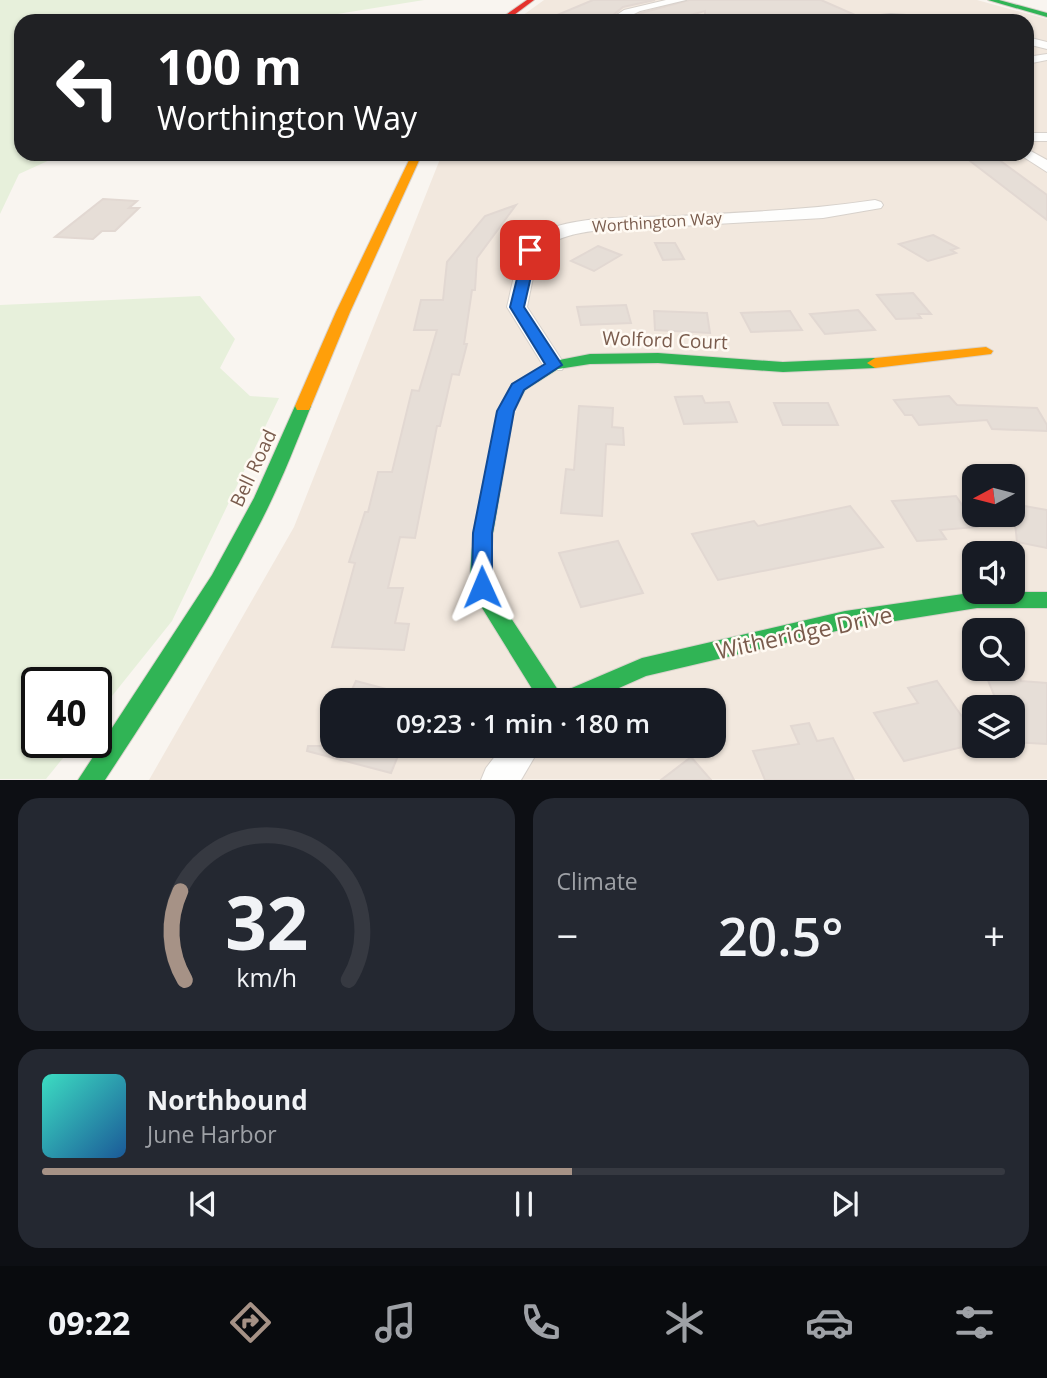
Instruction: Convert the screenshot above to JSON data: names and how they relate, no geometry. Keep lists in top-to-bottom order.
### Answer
{
  "streets": {
    "street": [
      "Worthington Way",
      "Wolford Court",
      "Bell Road",
      "Witheridge Drive"
    ]
  },
  "crossings": [
    ["Worthington Way", "Wolford Court"]
  ],
  "north": "left",
  "page": {
    "turn": ["100 m", "Worthington Way"],
    "limit": "40",
    "trip": "09:23 · 1 min · 180 m",
    "tile": "Climate",
    "heat": ["−", "20.5°", "+"],
    "song": ["Northbound", "June Harbor"],
    "tabs": "09:22",
    "gauge": ["32", "km/h"]
  }
}
